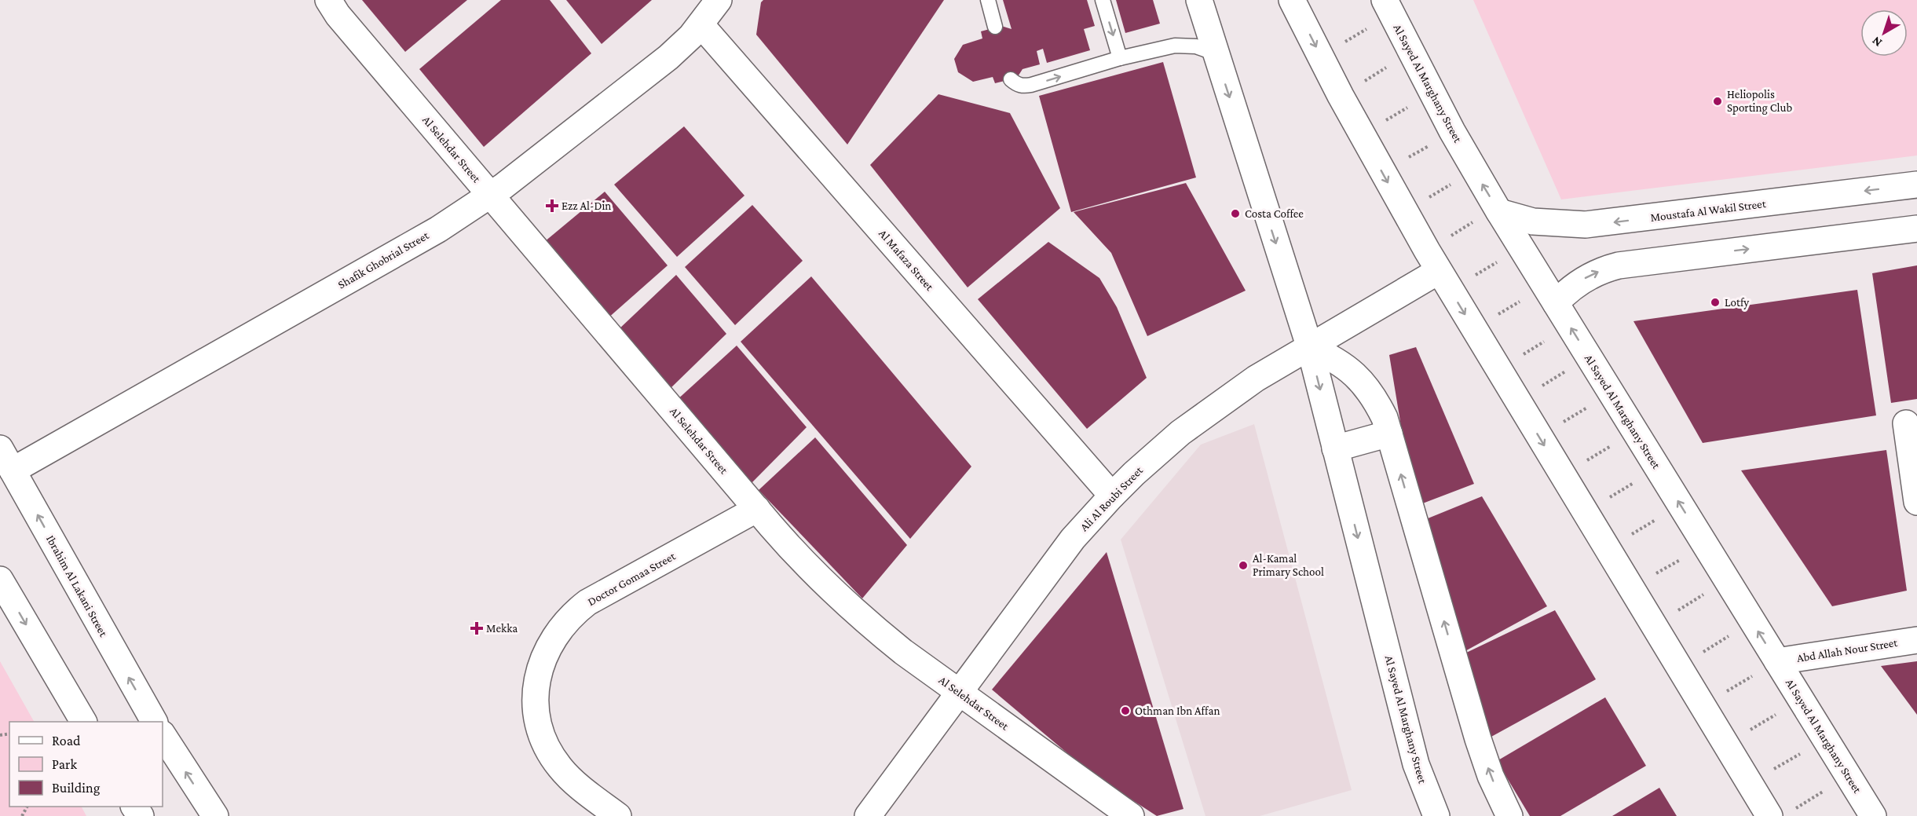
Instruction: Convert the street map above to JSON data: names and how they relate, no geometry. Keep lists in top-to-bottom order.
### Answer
{
  "streets": {
    "street": [
      "Al Sayed Al Marghany Street",
      "Al Selehdar Street",
      "Moustafa Al Wakil Street",
      "Shafik Ghobrial Street",
      "Al Mafaza Street",
      "Ali Al Roubi Street",
      "Doctor Gomaa Street",
      "Ibrahim Al Lakani Street",
      "Abd Allah Nour Street"
    ]
  },
  "crossings": [
    ["Al Sayed Al Marghany Street", "Moustafa Al Wakil Street"],
    ["Al Sayed Al Marghany Street", "Ali Al Roubi Street"],
    ["Al Sayed Al Marghany Street", "Abd Allah Nour Street"],
    ["Al Selehdar Street", "Shafik Ghobrial Street"],
    ["Al Selehdar Street", "Ali Al Roubi Street"],
    ["Al Selehdar Street", "Doctor Gomaa Street"],
    ["Shafik Ghobrial Street", "Al Mafaza Street"],
    ["Shafik Ghobrial Street", "Ibrahim Al Lakani Street"],
    ["Al Mafaza Street", "Ali Al Roubi Street"]
  ],
  "places": {
    "other": [
      "Heliopolis Sporting Club",
      "Costa Coffee",
      "Lotfy",
      "Al-Kamal Primary School",
      "Othman Ibn Affan"
    ],
    "health": ["Ezz Al-Din", "Mekka"]
  },
  "legend": ["Road", "Park", "Building"],
  "north": "bottom left"
}
